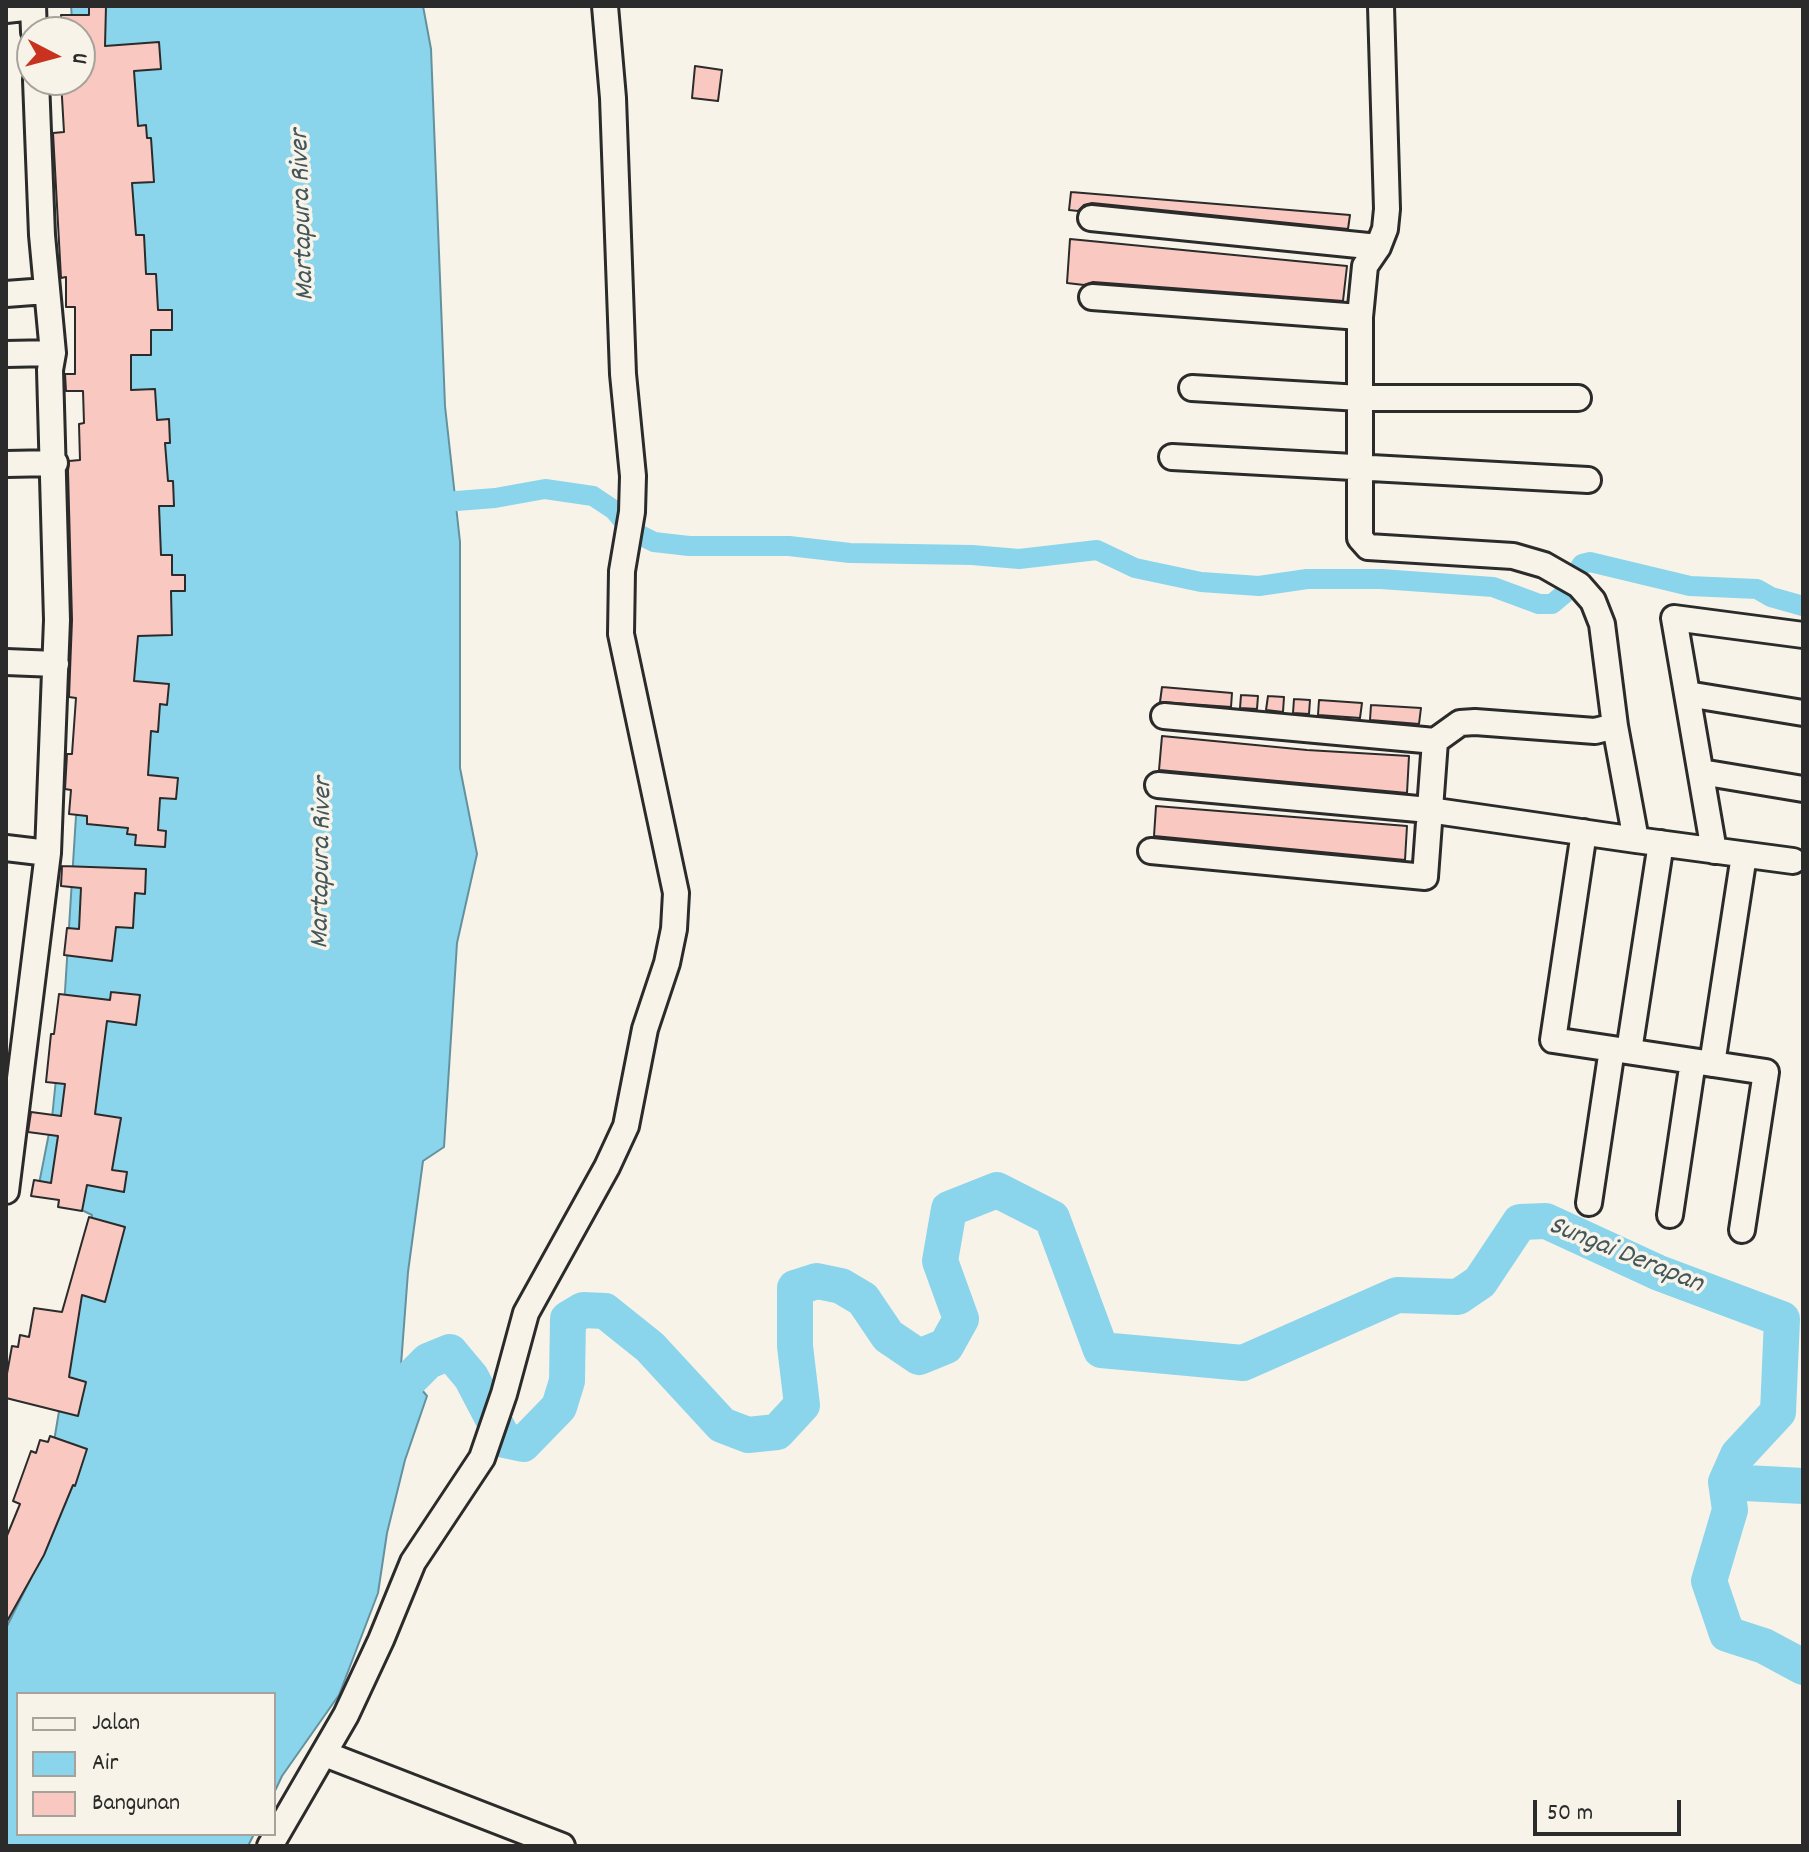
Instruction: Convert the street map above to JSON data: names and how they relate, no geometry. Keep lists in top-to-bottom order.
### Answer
{
  "water": ["Martapura River", "Sungai Derapan"],
  "legend": ["Jalan", "Air", "Bangunan"],
  "scale_bar": "50 m",
  "north": "right"
}
